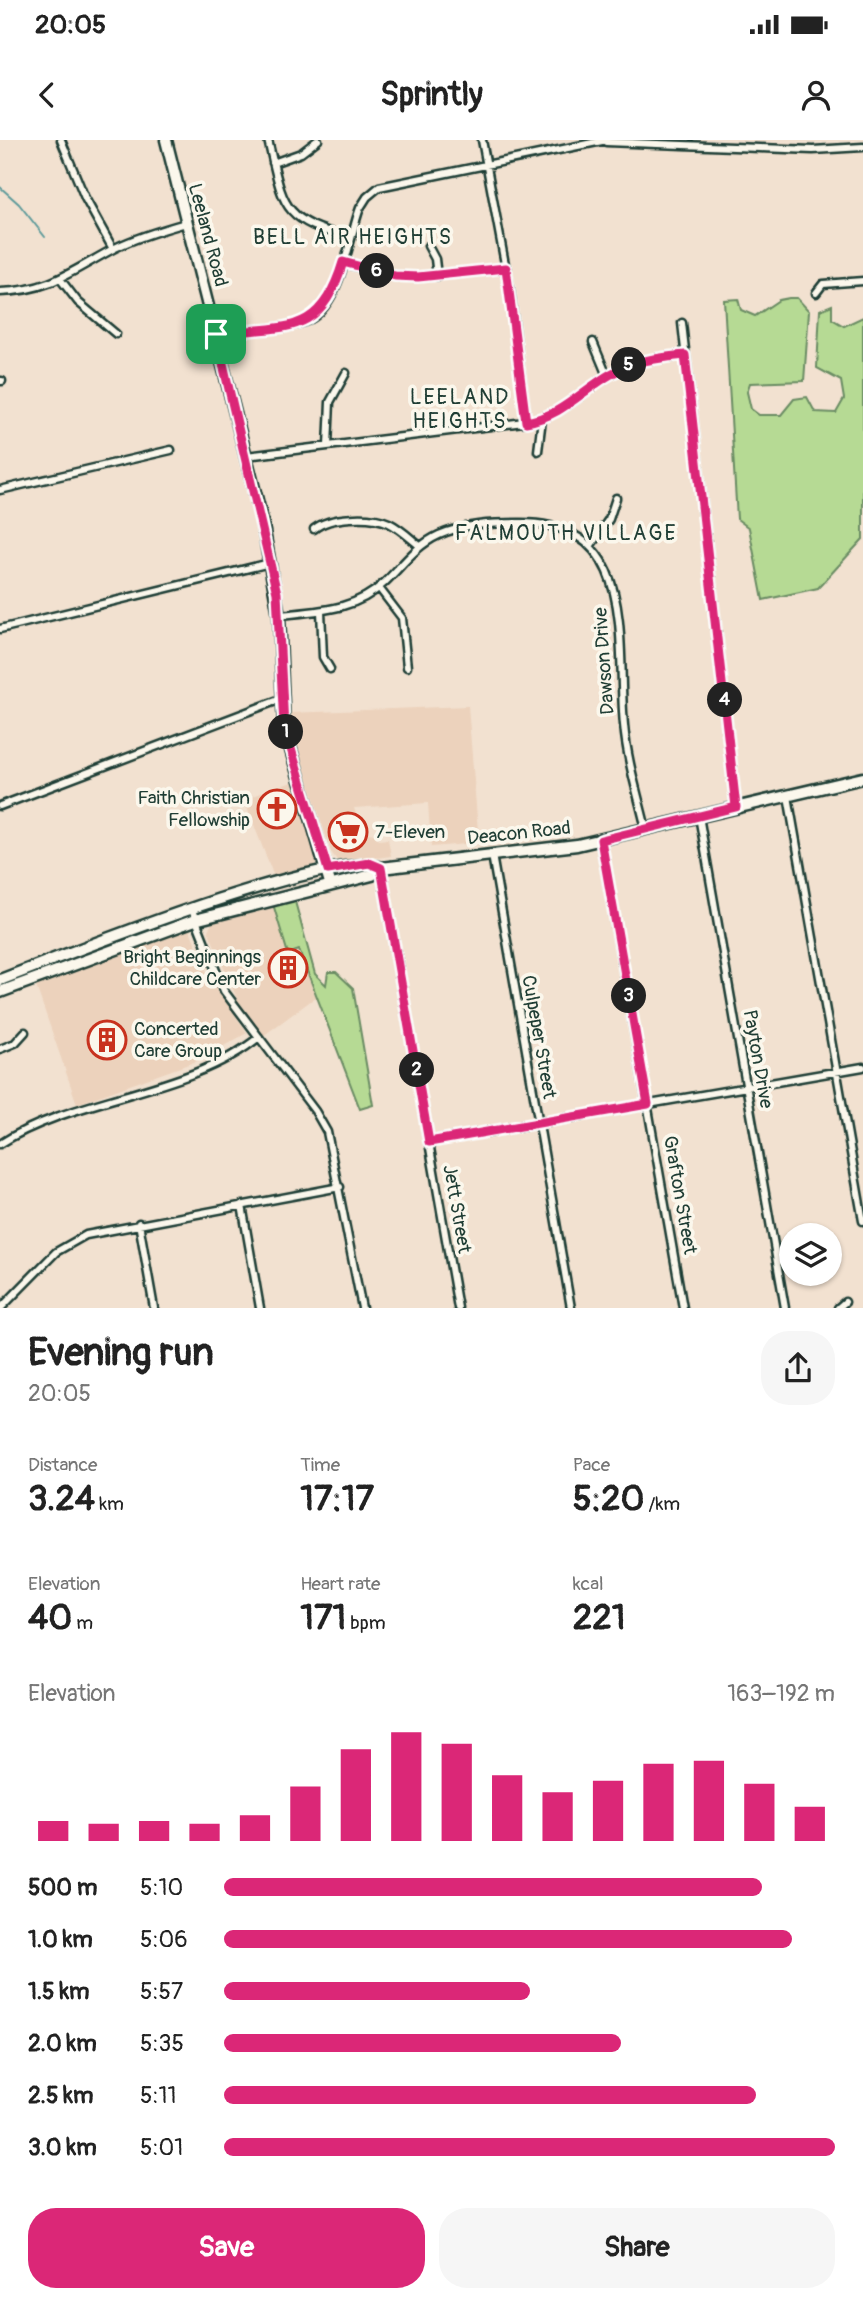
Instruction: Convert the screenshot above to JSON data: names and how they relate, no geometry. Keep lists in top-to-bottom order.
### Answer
{
  "streets": {
    "main road": ["Leeland Road", "Deacon Road"],
    "street": [
      "Dawson Drive",
      "Culpeper Street",
      "Payton Drive",
      "Grafton Street",
      "Jett Street"
    ]
  },
  "crossings": [
    ["Leeland Road", "Deacon Road"],
    ["Dawson Drive", "Deacon Road"],
    ["Deacon Road", "Culpeper Street"],
    ["Deacon Road", "Payton Drive"],
    ["Deacon Road", "Grafton Street"],
    ["Deacon Road", "Jett Street"]
  ],
  "districts": ["BELL AIR HEIGHTS", "LEELAND HEIGHTS", "FALMOUTH VILLAGE"],
  "places": {
    "church": ["Faith Christian Fellowship"],
    "supermarket": ["7-Eleven"],
    "building": ["Bright Beginnings Childcare Center", "Concerted Care Group"]
  },
  "page": {
    "status": "20:05",
    "header": "Sprintly",
    "pins": [
      "6",
      "5",
      "4",
      "1",
      "3",
      "2"
    ],
    "heading": ["Evening run", "20:05"],
    "stats": [
      ["Distance", "3.24 km"],
      ["Time", "17:17"],
      ["Pace", "5:20 /km"],
      ["Elevation", "40 m"],
      ["Heart rate", "171 bpm"],
      ["kcal", "221"]
    ],
    "chart": ["Elevation", "163–192 m"],
    "list": [
      {
        "name": "500 m",
        "note": "5:10"
      },
      {
        "name": "1.0 km",
        "note": "5:06"
      },
      {
        "name": "1.5 km",
        "note": "5:57"
      },
      {
        "name": "2.0 km",
        "note": "5:35"
      },
      {
        "name": "2.5 km",
        "note": "5:11"
      },
      {
        "name": "3.0 km",
        "note": "5:01"
      }
    ],
    "buttons": ["Save", "Share"]
  }
}
